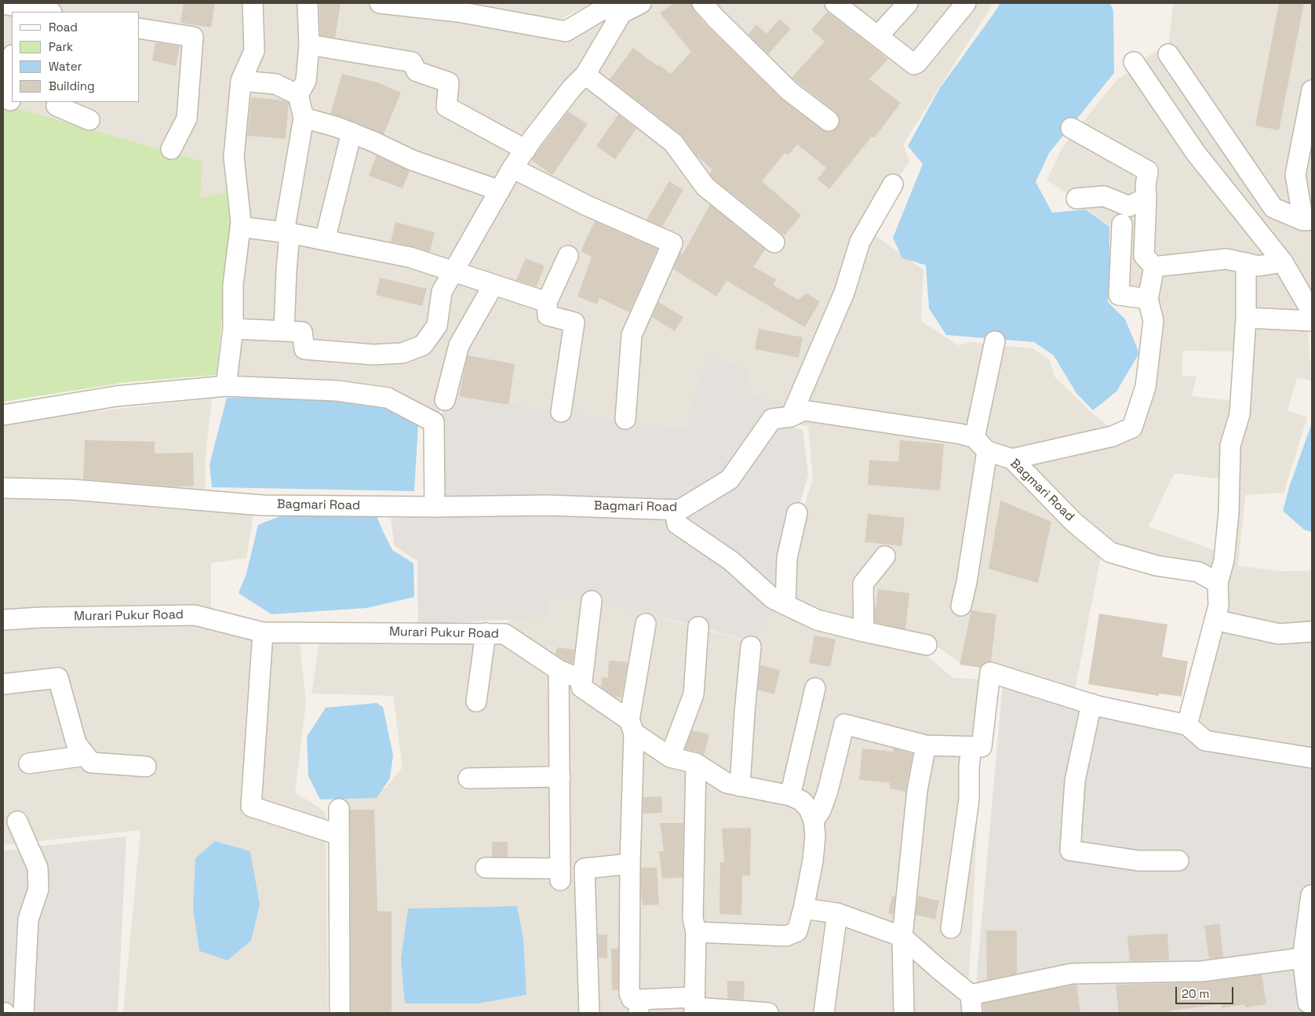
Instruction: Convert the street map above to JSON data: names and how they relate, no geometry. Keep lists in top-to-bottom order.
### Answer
{
  "streets": {
    "street": ["Bagmari Road", "Murari Pukur Road"]
  },
  "legend": [
    "Road",
    "Park",
    "Water",
    "Building"
  ],
  "scale_bar": "20 m"
}
